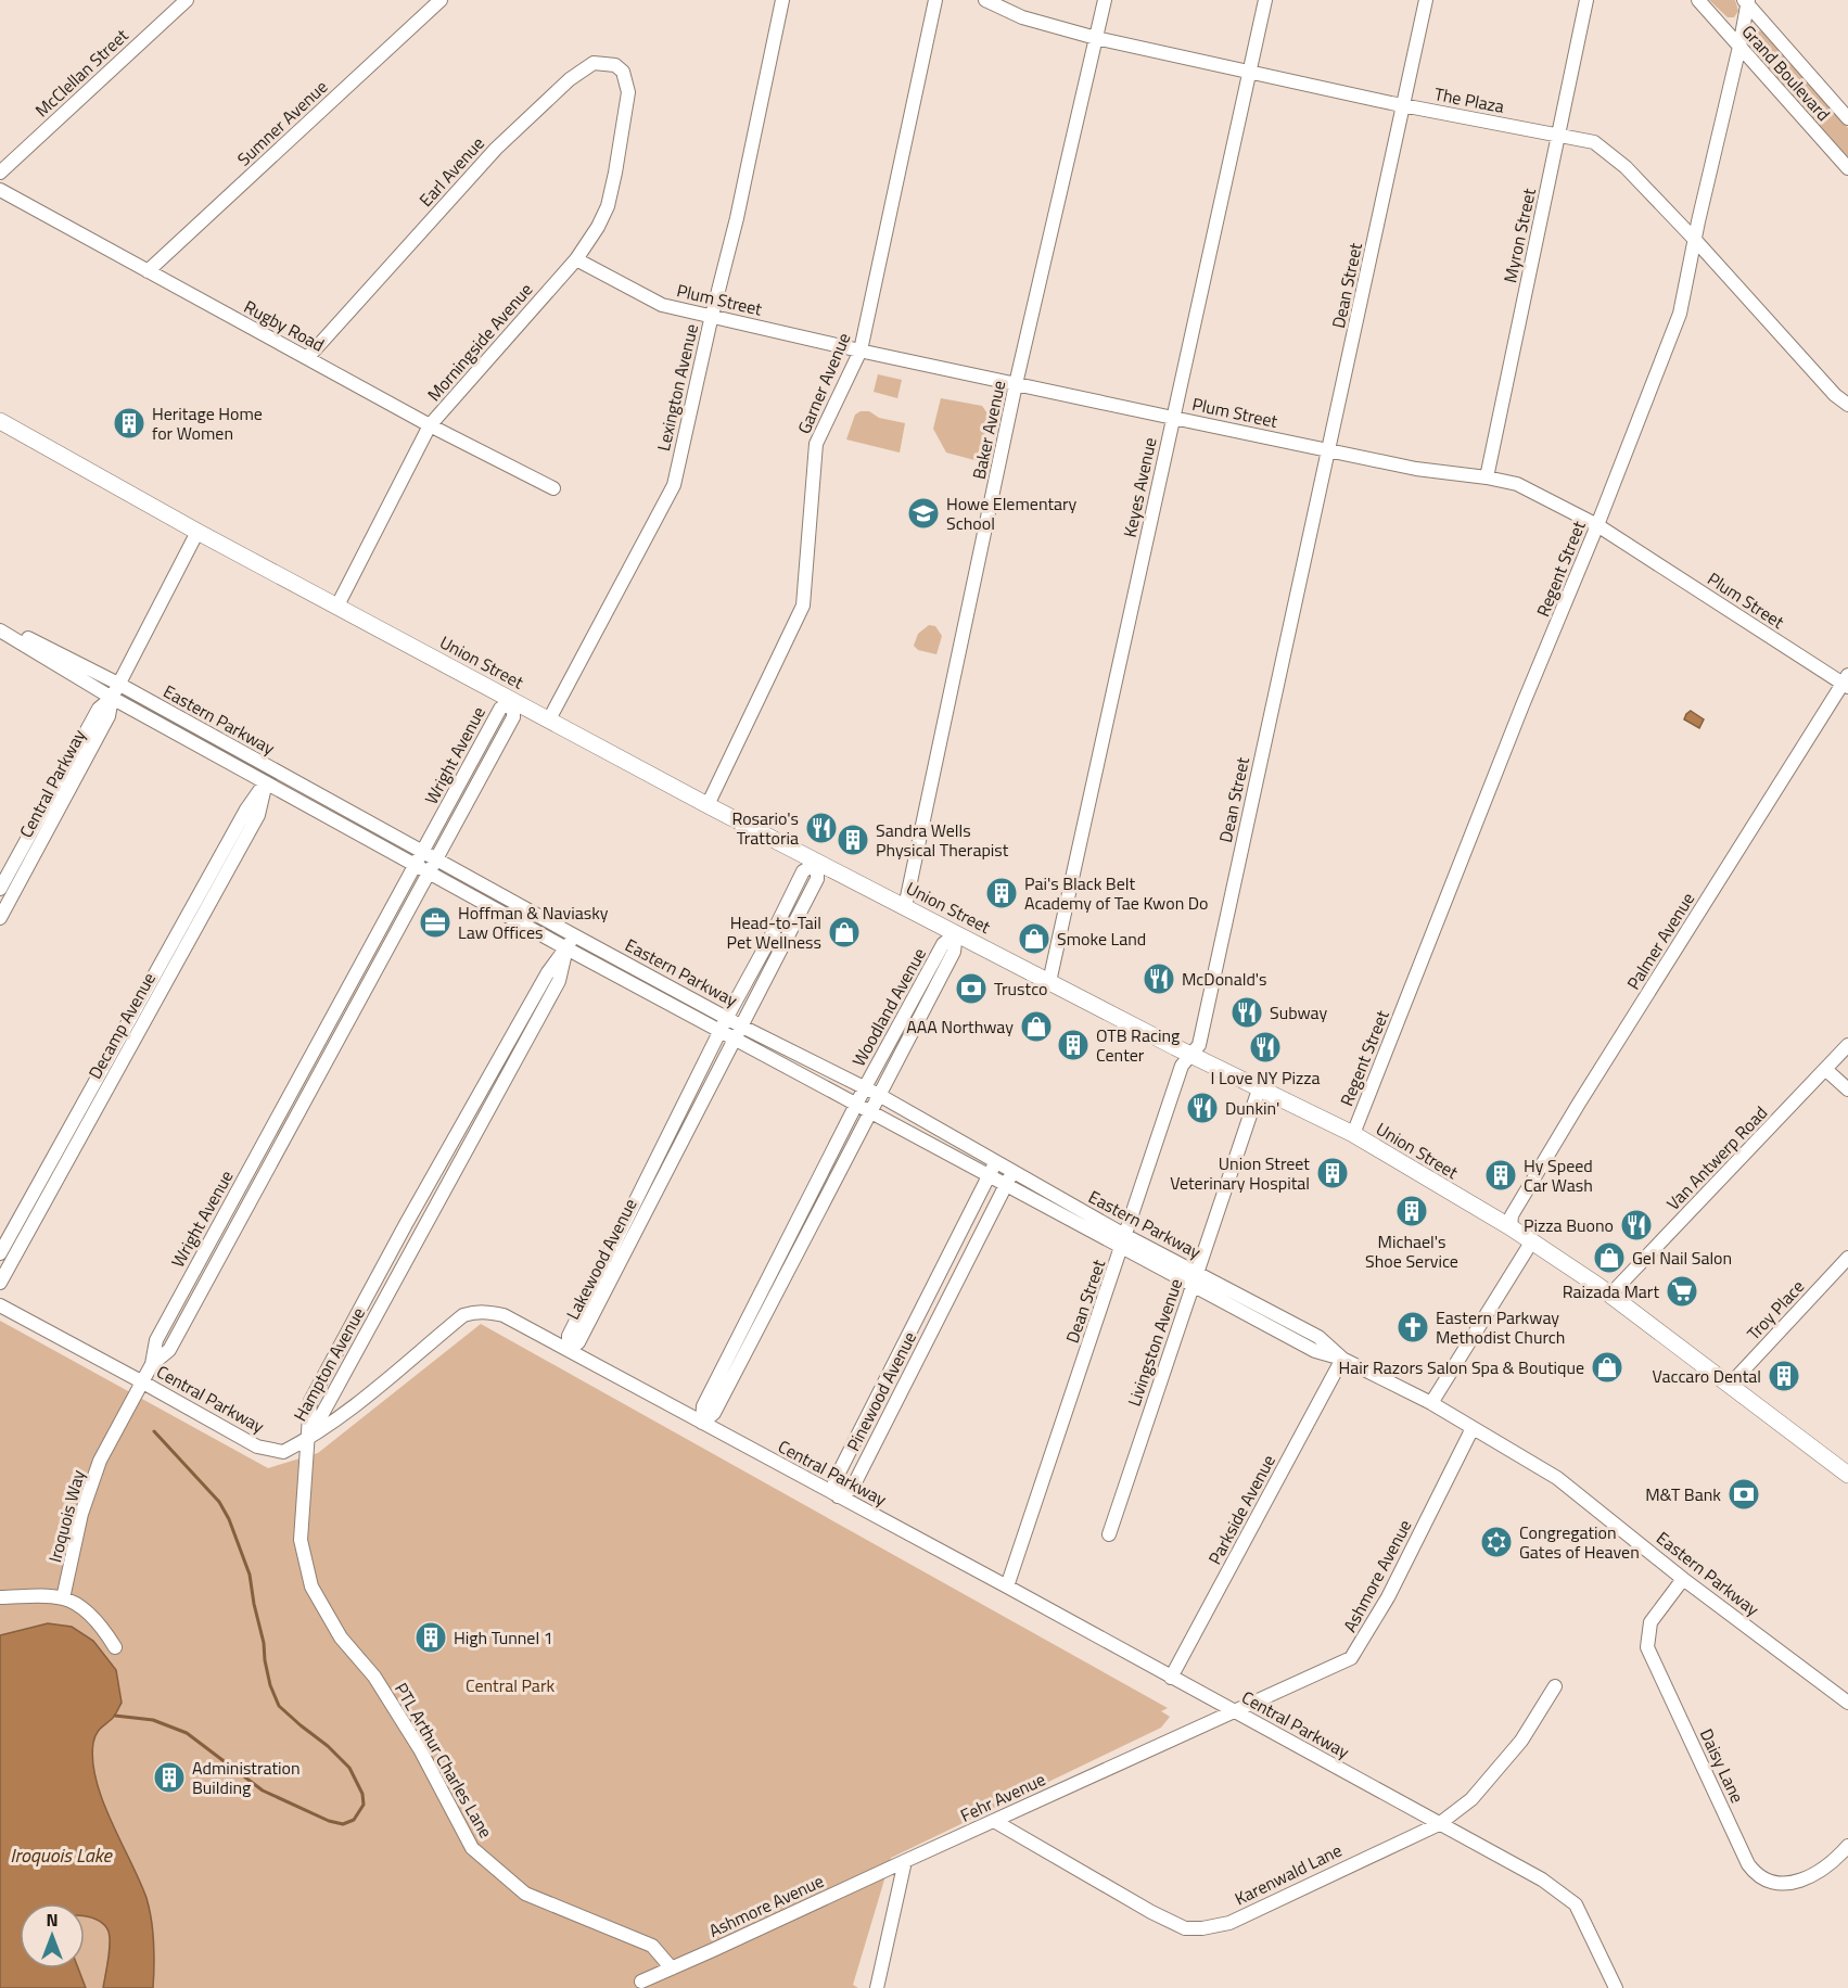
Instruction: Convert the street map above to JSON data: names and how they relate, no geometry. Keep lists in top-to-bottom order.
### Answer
{
  "streets": {
    "main road": ["Union Street"],
    "street": [
      "McClellan Street",
      "Grand Boulevard",
      "The Plaza",
      "Sumner Avenue",
      "Earl Avenue",
      "Myron Street",
      "Dean Street",
      "Plum Street",
      "Rugby Road",
      "Morningside Avenue",
      "Garner Avenue",
      "Lexington Avenue",
      "Baker Avenue",
      "Keyes Avenue",
      "Regent Street",
      "Eastern Parkway",
      "Wright Avenue",
      "Central Parkway",
      "Palmer Avenue",
      "Woodland Avenue",
      "Decamp Avenue",
      "Van Antwerp Road",
      "Lakewood Avenue",
      "Troy Place",
      "Livingston Avenue",
      "Hampton Avenue",
      "Pinewood Avenue",
      "Parkside Avenue",
      "Iroquois Way",
      "Ashmore Avenue",
      "PTL Arthur Charles Lane",
      "Daisy Lane",
      "Fehr Avenue",
      "Karenwald Lane"
    ]
  },
  "crossings": [
    ["Grand Boulevard", "Regent Street"],
    ["The Plaza", "Myron Street"],
    ["The Plaza", "Dean Street"],
    ["The Plaza", "Baker Avenue"],
    ["The Plaza", "Keyes Avenue"],
    ["The Plaza", "Regent Street"],
    ["Sumner Avenue", "Rugby Road"],
    ["Earl Avenue", "Rugby Road"],
    ["Earl Avenue", "Morningside Avenue"],
    ["Myron Street", "Plum Street"],
    ["Dean Street", "Plum Street"],
    ["Dean Street", "Union Street"],
    ["Dean Street", "Eastern Parkway"],
    ["Dean Street", "Central Parkway"],
    ["Plum Street", "Morningside Avenue"],
    ["Plum Street", "Garner Avenue"],
    ["Plum Street", "Lexington Avenue"],
    ["Plum Street", "Baker Avenue"],
    ["Plum Street", "Keyes Avenue"],
    ["Plum Street", "Regent Street"],
    ["Plum Street", "Palmer Avenue"],
    ["Rugby Road", "Morningside Avenue"],
    ["Morningside Avenue", "Union Street"],
    ["Garner Avenue", "Union Street"],
    ["Lexington Avenue", "Union Street"],
    ["Baker Avenue", "Union Street"],
    ["Keyes Avenue", "Union Street"],
    ["Regent Street", "Union Street"],
    ["Union Street", "Wright Avenue"],
    ["Union Street", "Central Parkway"],
    ["Union Street", "Palmer Avenue"],
    ["Union Street", "Woodland Avenue"],
    ["Union Street", "Van Antwerp Road"],
    ["Union Street", "Lakewood Avenue"],
    ["Union Street", "Troy Place"],
    ["Union Street", "Livingston Avenue"],
    ["Eastern Parkway", "Wright Avenue"],
    ["Eastern Parkway", "Central Parkway"],
    ["Eastern Parkway", "Woodland Avenue"],
    ["Eastern Parkway", "Decamp Avenue"],
    ["Eastern Parkway", "Lakewood Avenue"],
    ["Eastern Parkway", "Livingston Avenue"],
    ["Eastern Parkway", "Hampton Avenue"],
    ["Eastern Parkway", "Pinewood Avenue"],
    ["Eastern Parkway", "Parkside Avenue"],
    ["Eastern Parkway", "Ashmore Avenue"],
    ["Eastern Parkway", "Daisy Lane"],
    ["Wright Avenue", "Central Parkway"],
    ["Wright Avenue", "Iroquois Way"],
    ["Central Parkway", "Woodland Avenue"],
    ["Central Parkway", "Lakewood Avenue"],
    ["Central Parkway", "Hampton Avenue"],
    ["Central Parkway", "Pinewood Avenue"],
    ["Central Parkway", "Parkside Avenue"],
    ["Central Parkway", "Iroquois Way"],
    ["Central Parkway", "Ashmore Avenue"],
    ["Central Parkway", "PTL Arthur Charles Lane"],
    ["Central Parkway", "Fehr Avenue"],
    ["Central Parkway", "Karenwald Lane"],
    ["Hampton Avenue", "PTL Arthur Charles Lane"],
    ["Ashmore Avenue", "PTL Arthur Charles Lane"],
    ["Ashmore Avenue", "Fehr Avenue"],
    ["Fehr Avenue", "Karenwald Lane"]
  ],
  "water": ["Iroquois Lake"],
  "parks": ["Central Park"],
  "places": {
    "building": [
      "Heritage Home for Women",
      "Sandra Wells Physical Therapist",
      "Pai's Black Belt Academy of Tae Kwon Do",
      "OTB Racing Center",
      "Union Street Veterinary Hospital",
      "Hy Speed Car Wash",
      "Michael's Shoe Service",
      "Vaccaro Dental",
      "High Tunnel 1",
      "Administration Building"
    ],
    "school or university": ["Howe Elementary School"],
    "restaurant": [
      "Rosario's Trattoria",
      "McDonald's",
      "Subway",
      "I Love NY Pizza",
      "Dunkin'",
      "Pizza Buono"
    ],
    "office": ["Hoffman & Naviasky Law Offices"],
    "shop": [
      "Head-to-Tail Pet Wellness",
      "Smoke Land",
      "AAA Northway",
      "Gel Nail Salon",
      "Hair Razors Salon Spa & Boutique"
    ],
    "bank": ["Trustco", "M&T Bank"],
    "supermarket": ["Raizada Mart"],
    "church": ["Eastern Parkway Methodist Church"],
    "synagogue": ["Congregation Gates of Heaven"]
  },
  "north": "top"
}
